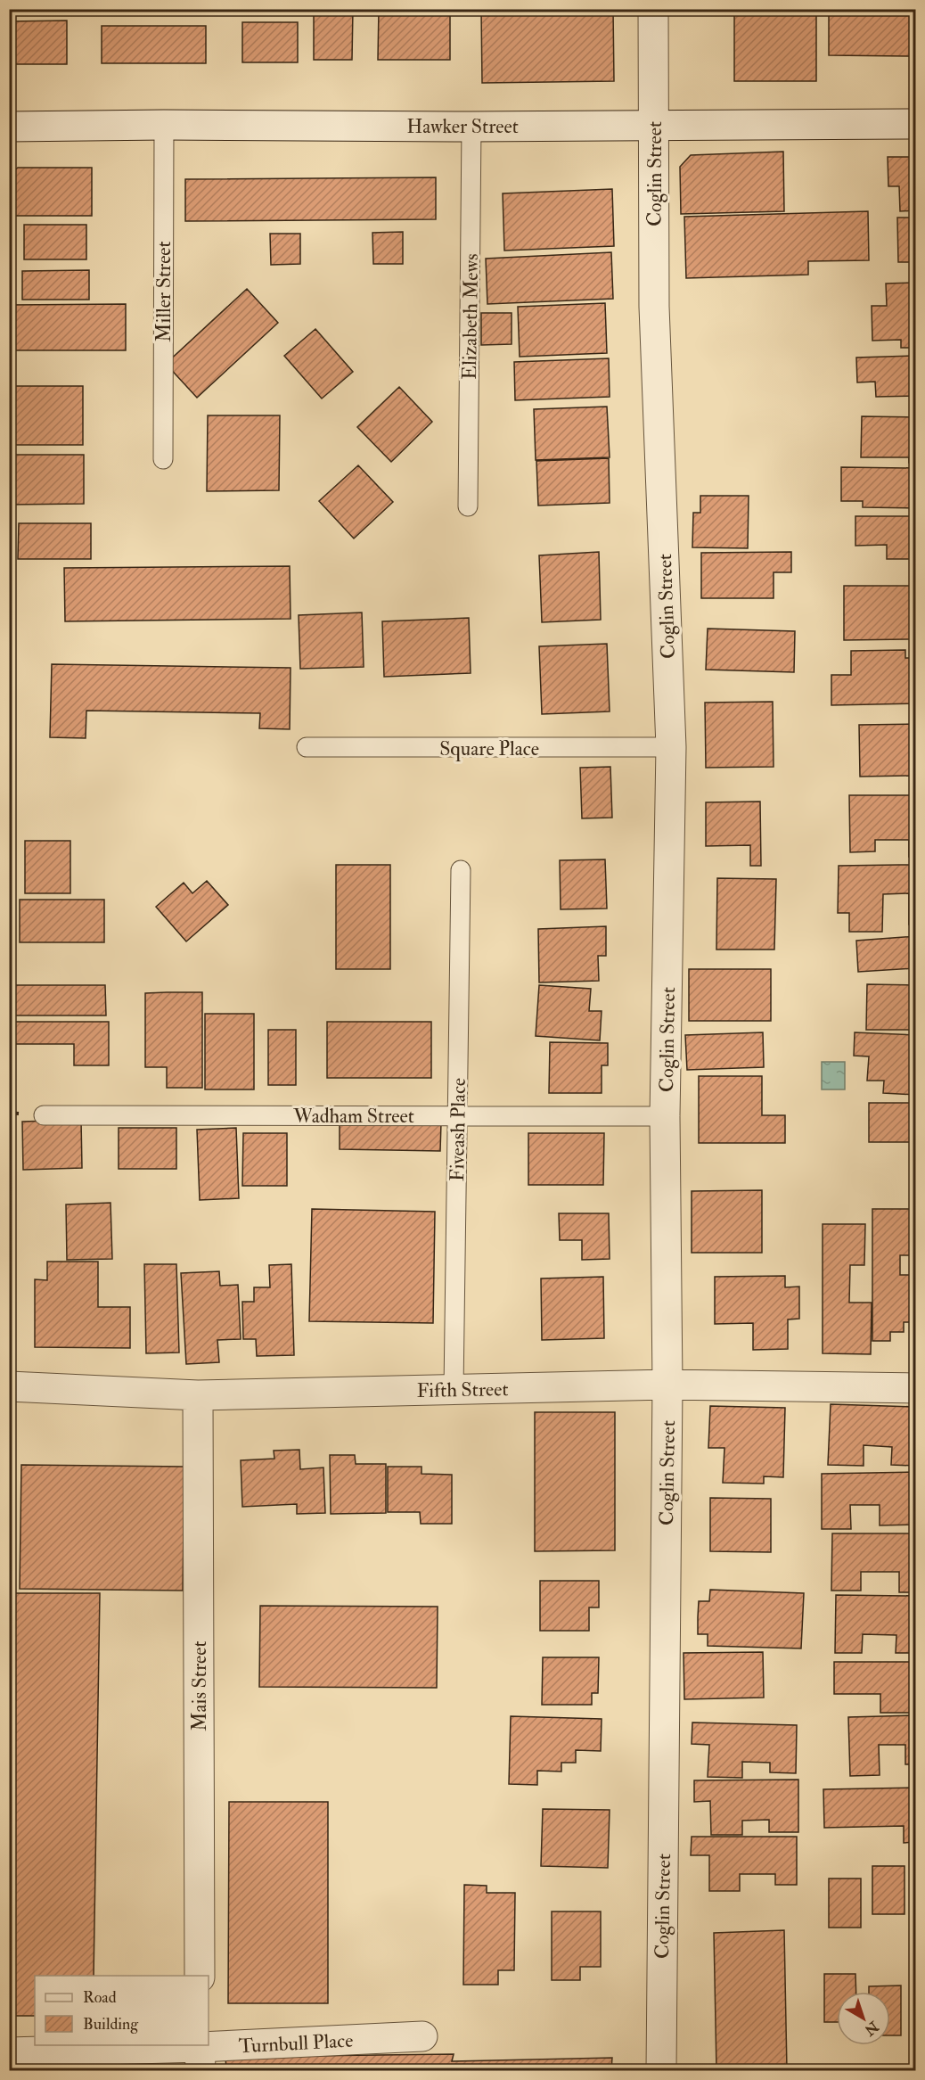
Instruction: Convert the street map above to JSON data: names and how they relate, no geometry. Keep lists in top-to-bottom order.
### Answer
{
  "streets": {
    "street": [
      "Hawker Street",
      "Coglin Street",
      "Fifth Street",
      "Mais Street",
      "Turnbull Place"
    ],
    "lane": [
      "Miller Street",
      "Elizabeth Mews",
      "Square Place",
      "Wadham Street",
      "Fiveash Place"
    ]
  },
  "crossings": [
    ["Hawker Street", "Coglin Street"],
    ["Hawker Street", "Miller Street"],
    ["Hawker Street", "Elizabeth Mews"],
    ["Coglin Street", "Square Place"],
    ["Coglin Street", "Wadham Street"],
    ["Coglin Street", "Fifth Street"],
    ["Wadham Street", "Fiveash Place"],
    ["Fiveash Place", "Fifth Street"],
    ["Fifth Street", "Mais Street"]
  ],
  "legend": ["Road", "Building"],
  "north": "bottom right"
}
